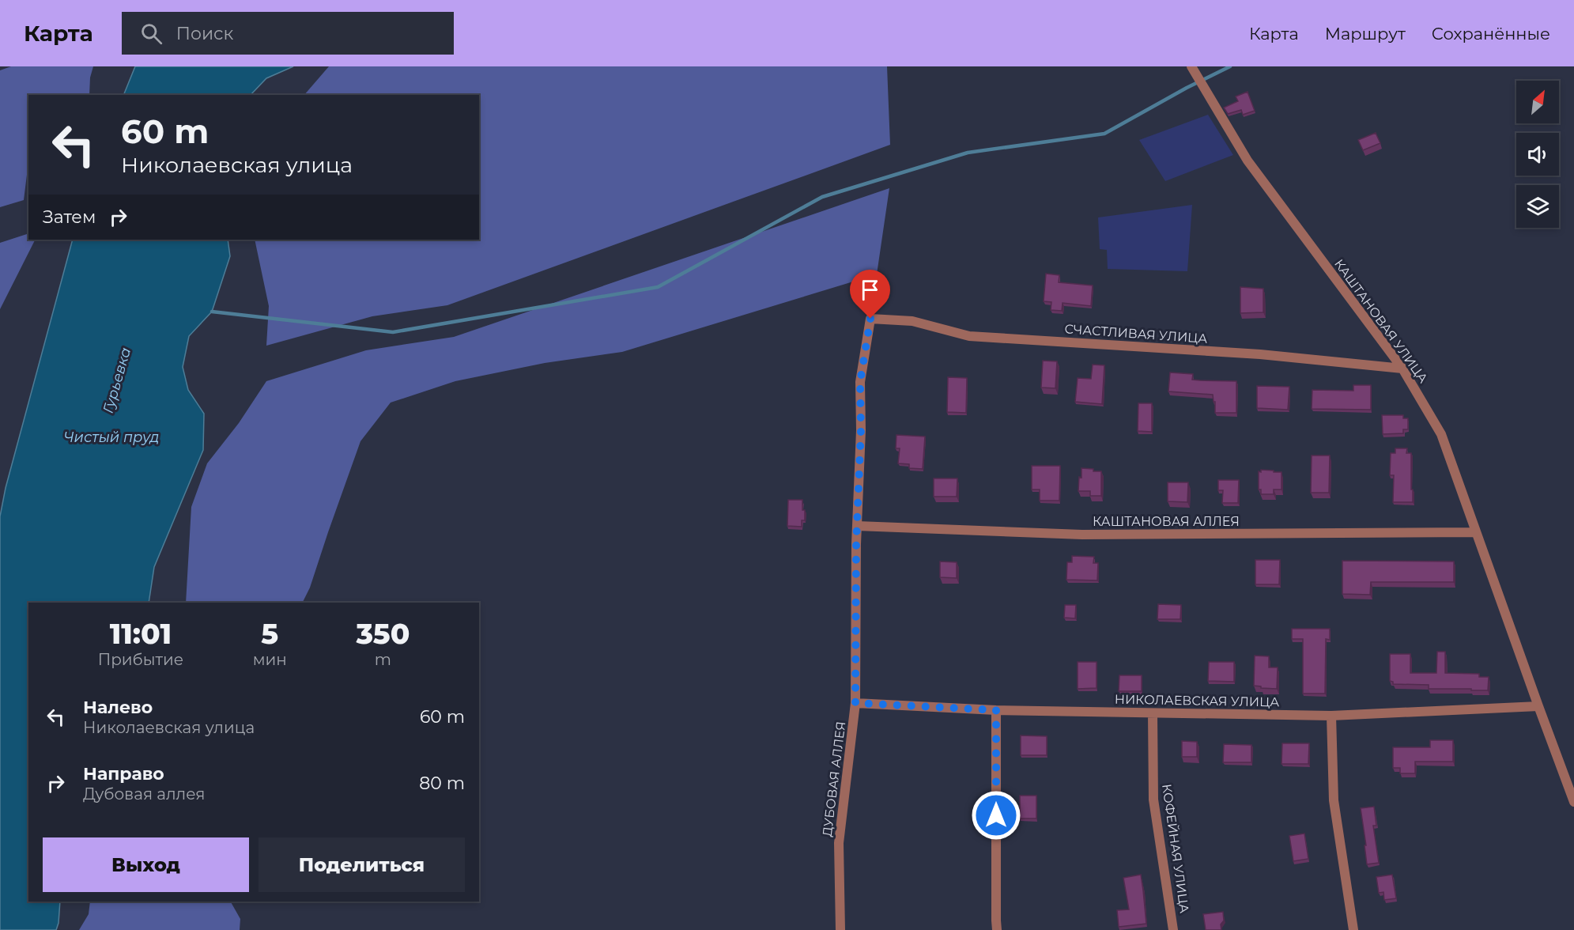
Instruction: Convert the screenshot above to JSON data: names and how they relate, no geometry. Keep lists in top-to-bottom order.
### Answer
{
  "streets": {
    "street": [
      "КАШТАНОВАЯ УЛИЦА",
      "СЧАСТЛИВАЯ УЛИЦА",
      "КАШТАНОВАЯ АЛЛЕЯ",
      "НИКОЛАЕВСКАЯ УЛИЦА",
      "ДУБОВАЯ АЛЛЕЯ",
      "КОФЕЙНАЯ УЛИЦА"
    ]
  },
  "crossings": [
    ["КАШТАНОВАЯ УЛИЦА", "СЧАСТЛИВАЯ УЛИЦА"],
    ["КАШТАНОВАЯ УЛИЦА", "КАШТАНОВАЯ АЛЛЕЯ"],
    ["КАШТАНОВАЯ УЛИЦА", "НИКОЛАЕВСКАЯ УЛИЦА"],
    ["СЧАСТЛИВАЯ УЛИЦА", "ДУБОВАЯ АЛЛЕЯ"],
    ["КАШТАНОВАЯ АЛЛЕЯ", "ДУБОВАЯ АЛЛЕЯ"],
    ["НИКОЛАЕВСКАЯ УЛИЦА", "ДУБОВАЯ АЛЛЕЯ"],
    ["НИКОЛАЕВСКАЯ УЛИЦА", "КОФЕЙНАЯ УЛИЦА"]
  ],
  "water": ["Гурьевка", "Чистый пруд"],
  "north": "top right",
  "page": {
    "header": "Карта",
    "search": "Поиск",
    "nav": ["Карта", "Маршрут", "Сохранённые"],
    "turn": ["60 m", "Николаевская улица"],
    "then": "Затем",
    "eta": [
      "11:01",
      "Прибытие",
      "5",
      "мин",
      "350",
      "m"
    ],
    "list": [
      {
        "name": "Налево",
        "note": "Николаевская улица",
        "value": "60 m"
      },
      {
        "name": "Направо",
        "note": "Дубовая аллея",
        "value": "80 m"
      }
    ],
    "buttons": ["Выход", "Поделиться"]
  }
}
